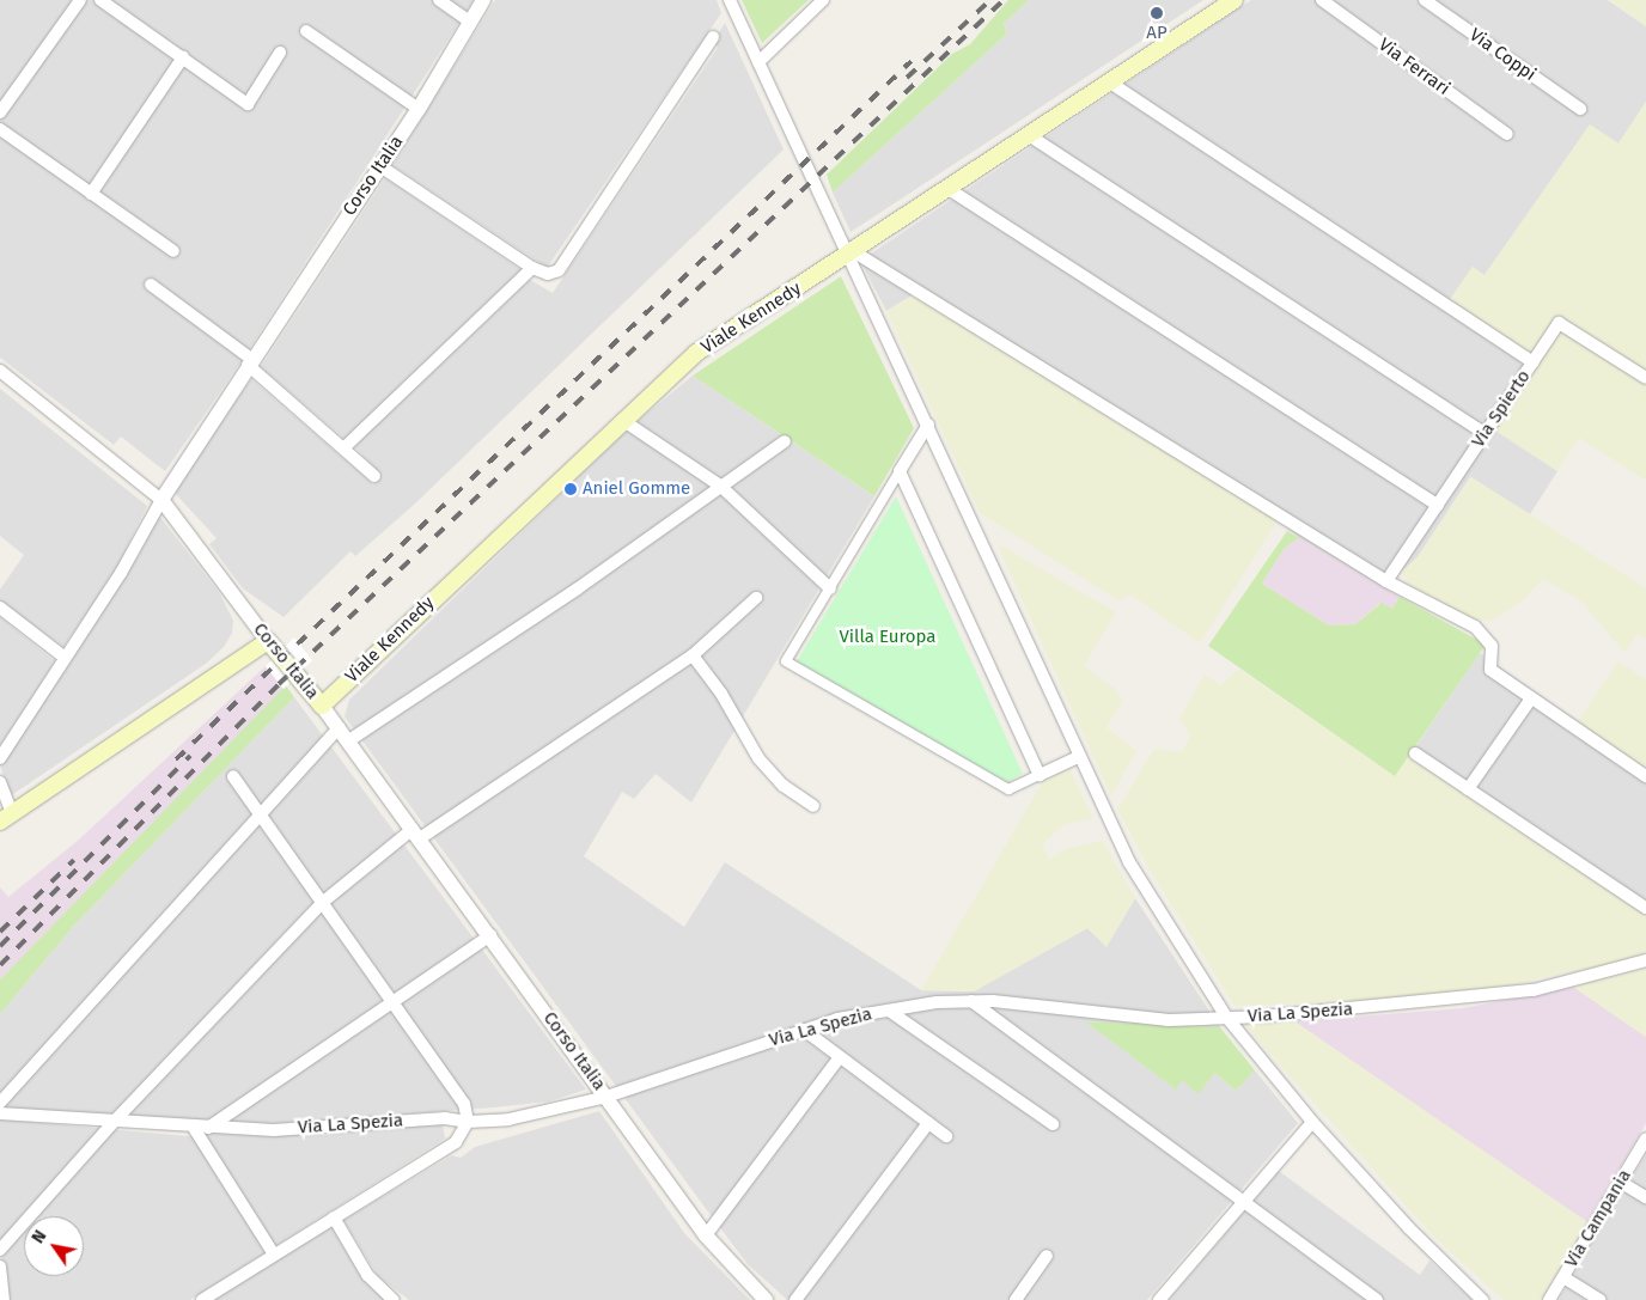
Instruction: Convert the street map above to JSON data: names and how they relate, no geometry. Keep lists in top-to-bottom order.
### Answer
{
  "streets": {
    "main road": ["Corso Italia", "Viale Kennedy"],
    "street": [
      "Via Coppi",
      "Via Ferrari",
      "Via Spierto",
      "Via La Spezia",
      "Via Campania"
    ]
  },
  "crossings": [
    ["Corso Italia", "Viale Kennedy"],
    ["Corso Italia", "Via La Spezia"]
  ],
  "parks": ["Villa Europa"],
  "places": ["AP", "Aniel Gomme"],
  "north": "top left"
}
